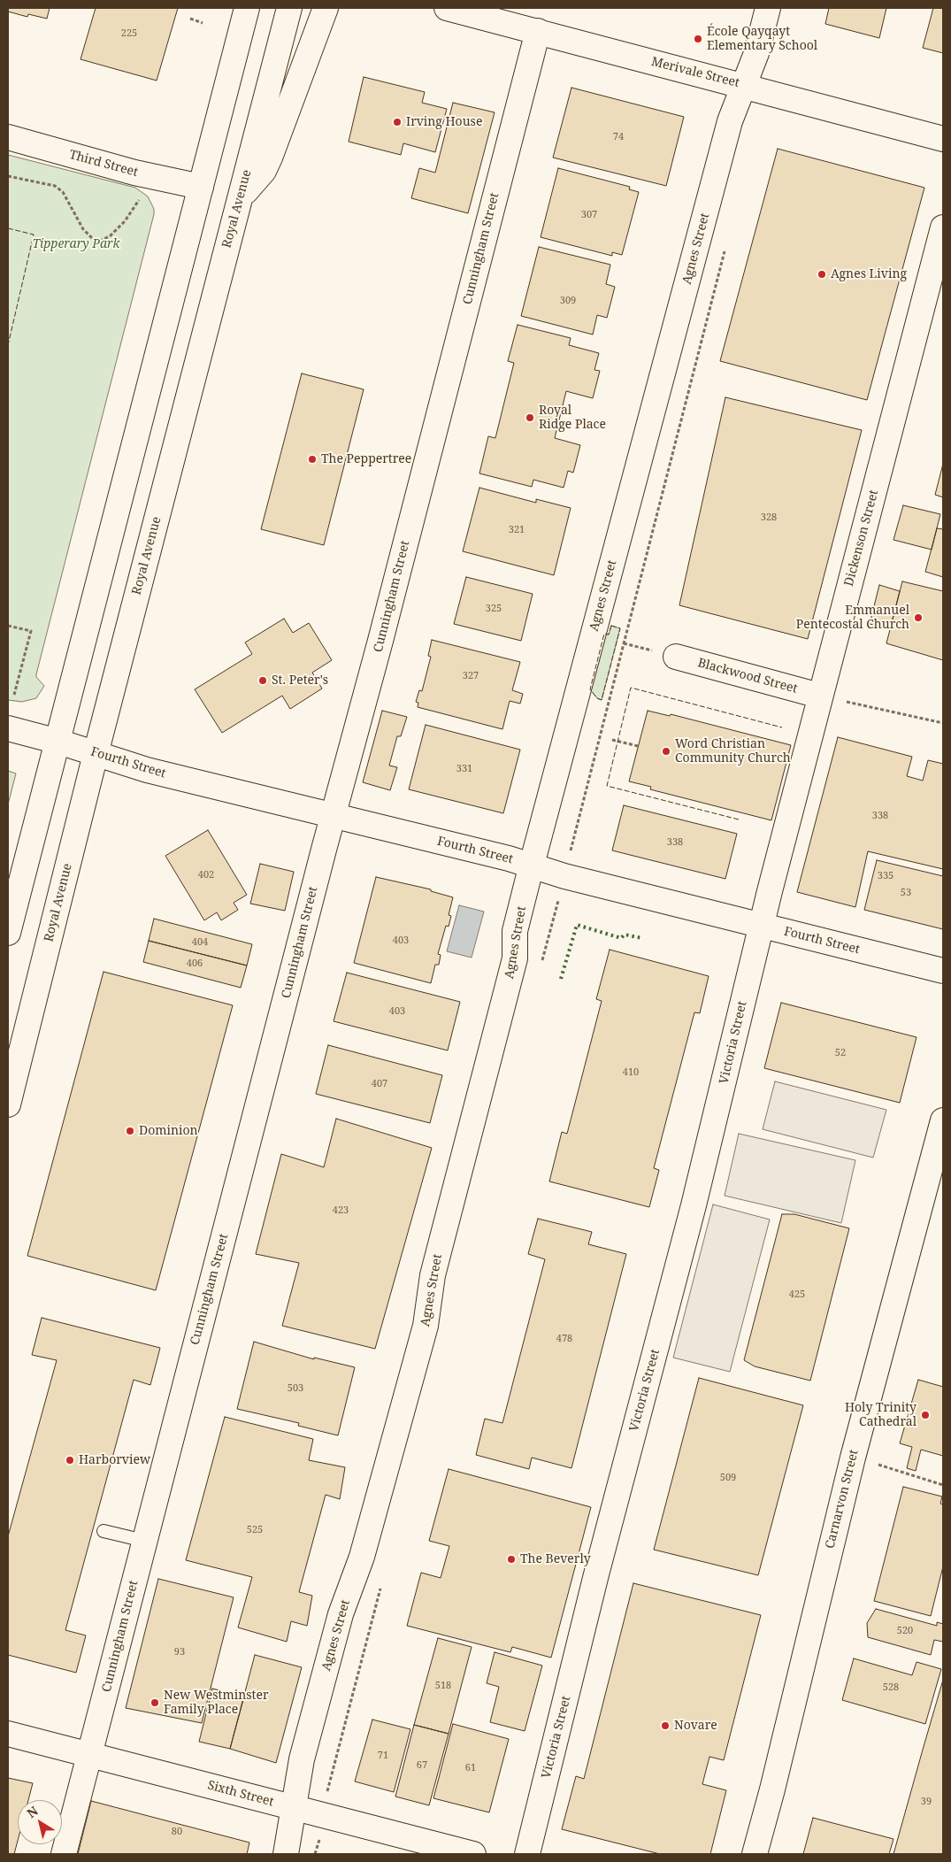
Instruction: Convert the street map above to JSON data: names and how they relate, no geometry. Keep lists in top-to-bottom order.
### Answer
{
  "streets": {
    "street": [
      "Merivale Street",
      "Third Street",
      "Royal Avenue",
      "Cunningham Street",
      "Agnes Street",
      "Dickenson Street",
      "Blackwood Street",
      "Fourth Street",
      "Victoria Street",
      "Carnarvon Street",
      "Sixth Street"
    ]
  },
  "crossings": [
    ["Merivale Street", "Cunningham Street"],
    ["Merivale Street", "Agnes Street"],
    ["Royal Avenue", "Fourth Street"],
    ["Cunningham Street", "Fourth Street"],
    ["Cunningham Street", "Sixth Street"],
    ["Agnes Street", "Fourth Street"],
    ["Agnes Street", "Sixth Street"],
    ["Dickenson Street", "Blackwood Street"],
    ["Dickenson Street", "Fourth Street"],
    ["Dickenson Street", "Victoria Street"],
    ["Fourth Street", "Victoria Street"]
  ],
  "parks": ["Tipperary Park"],
  "places": [
    "École Qayqayt Elementary School",
    "Irving House",
    "Agnes Living",
    "Royal Ridge Place",
    "The Peppertree",
    "Emmanuel Pentecostal Church",
    "St. Peter's",
    "Word Christian Community Church",
    "Dominion",
    "Holy Trinity Cathedral",
    "Harborview",
    "The Beverly",
    "New Westminster Family Place",
    "Novare"
  ],
  "house_numbers": [
    "225",
    "74",
    "307",
    "309",
    "328",
    "321",
    "325",
    "327",
    "331",
    "338",
    "338",
    "402",
    "335",
    "53",
    "403",
    "404",
    "406",
    "403",
    "52",
    "410",
    "407",
    "423",
    "425",
    "478",
    "503",
    "509",
    "525",
    "520",
    "93",
    "518",
    "528",
    "71",
    "67",
    "61",
    "39",
    "80"
  ],
  "north": "top left"
}
